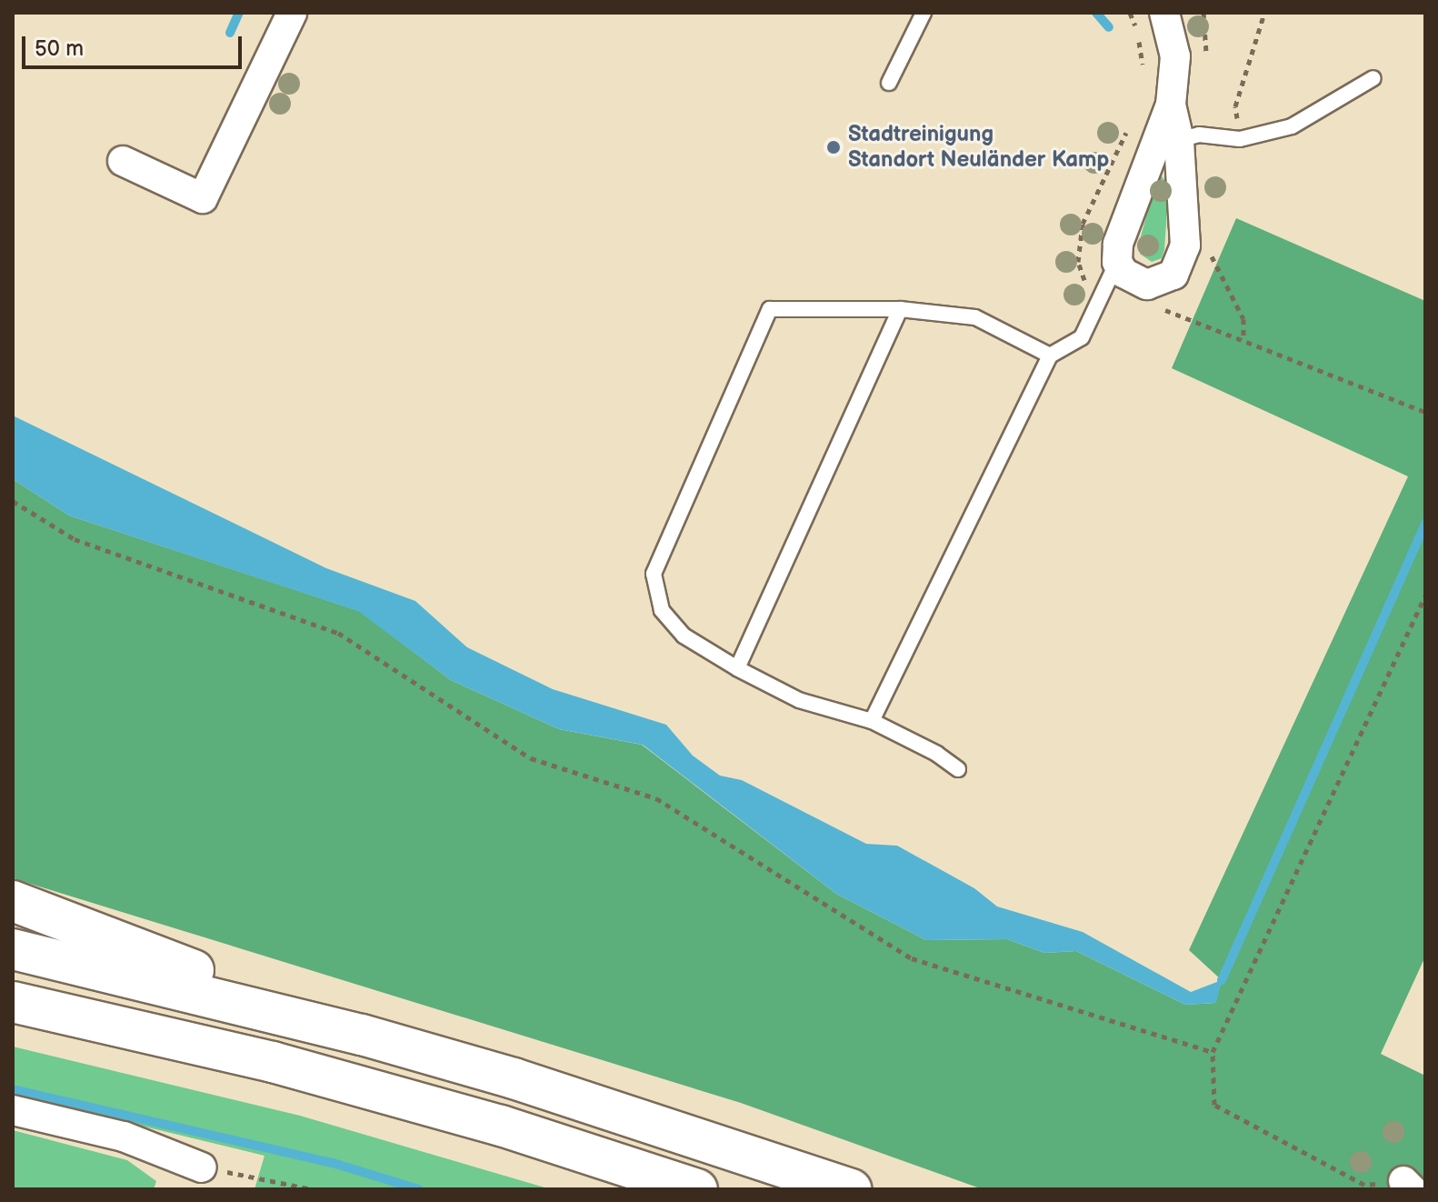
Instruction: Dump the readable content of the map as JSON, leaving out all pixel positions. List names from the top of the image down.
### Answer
{
  "places": ["Stadtreinigung Standort Neuländer Kamp"],
  "scale_bar": "50 m"
}
